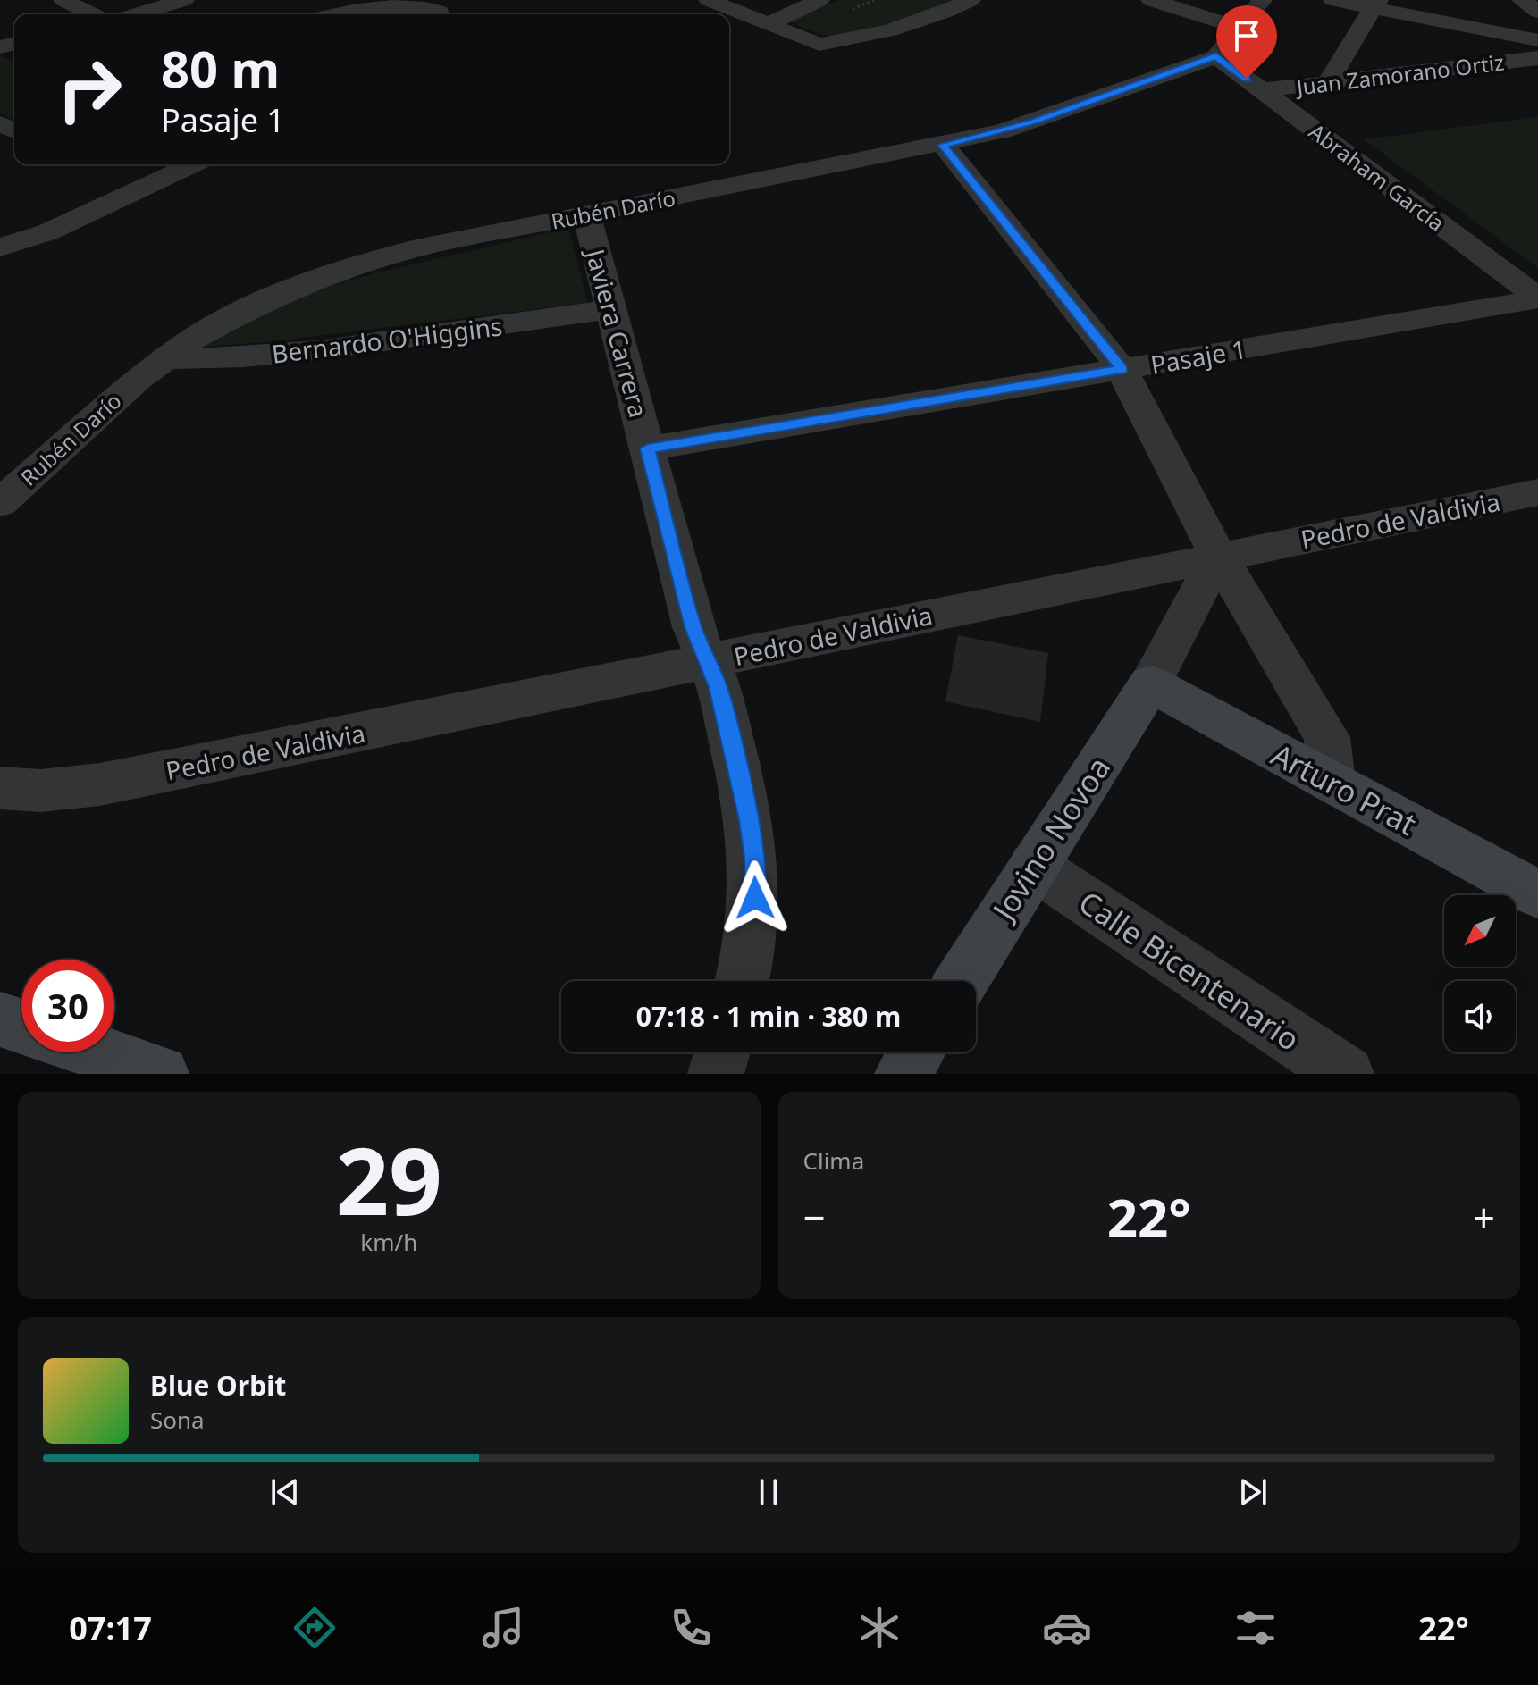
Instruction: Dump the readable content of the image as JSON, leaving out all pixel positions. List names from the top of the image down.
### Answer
{
  "streets": {
    "street": [
      "Juan Zamorano Ortiz",
      "Abraham García",
      "Rubén Darío",
      "Javiera Carrera",
      "Bernardo O'Higgins",
      "Pasaje 1",
      "Pedro de Valdivia",
      "Arturo Prat",
      "Jovino Novoa",
      "Calle Bicentenario"
    ]
  },
  "crossings": [
    ["Juan Zamorano Ortiz", "Abraham García"],
    ["Abraham García", "Rubén Darío"],
    ["Abraham García", "Pasaje 1"],
    ["Rubén Darío", "Javiera Carrera"],
    ["Rubén Darío", "Bernardo O'Higgins"],
    ["Javiera Carrera", "Bernardo O'Higgins"],
    ["Javiera Carrera", "Pasaje 1"],
    ["Javiera Carrera", "Pedro de Valdivia"],
    ["Arturo Prat", "Jovino Novoa"],
    ["Jovino Novoa", "Calle Bicentenario"]
  ],
  "north": "bottom left",
  "page": {
    "turn": ["80 m", "Pasaje 1"],
    "limit": "30",
    "trip": "07:18 · 1 min · 380 m",
    "tile": [
      ["29", "km/h"],
      "Clima"
    ],
    "heat": ["−", "22°", "+"],
    "song": ["Blue Orbit", "Sona"],
    "tabs": ["07:17", "22°"]
  }
}
